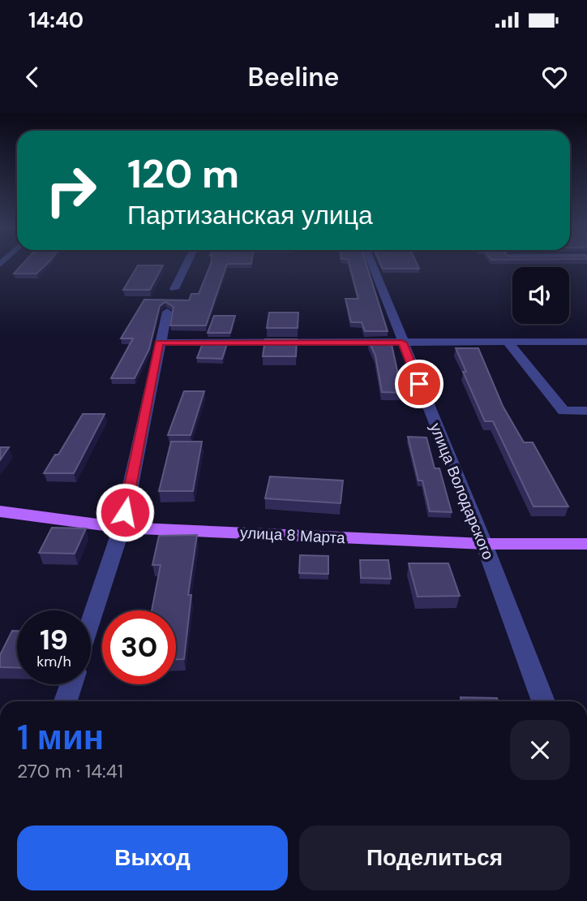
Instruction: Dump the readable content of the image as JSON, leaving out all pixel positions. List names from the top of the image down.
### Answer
{
  "streets": {
    "main road": ["улица 8 Марта"],
    "street": ["улица Володарского"]
  },
  "crossings": [
    ["улица Володарского", "улица 8 Марта"]
  ],
  "page": {
    "status": "14:40",
    "header": "Beeline",
    "turn": ["120 m", "Партизанская улица"],
    "speed": "19 km/h",
    "limit": "30",
    "heading": ["1 мин", "270 m · 14:41"],
    "buttons": ["Выход", "Поделиться"]
  }
}
